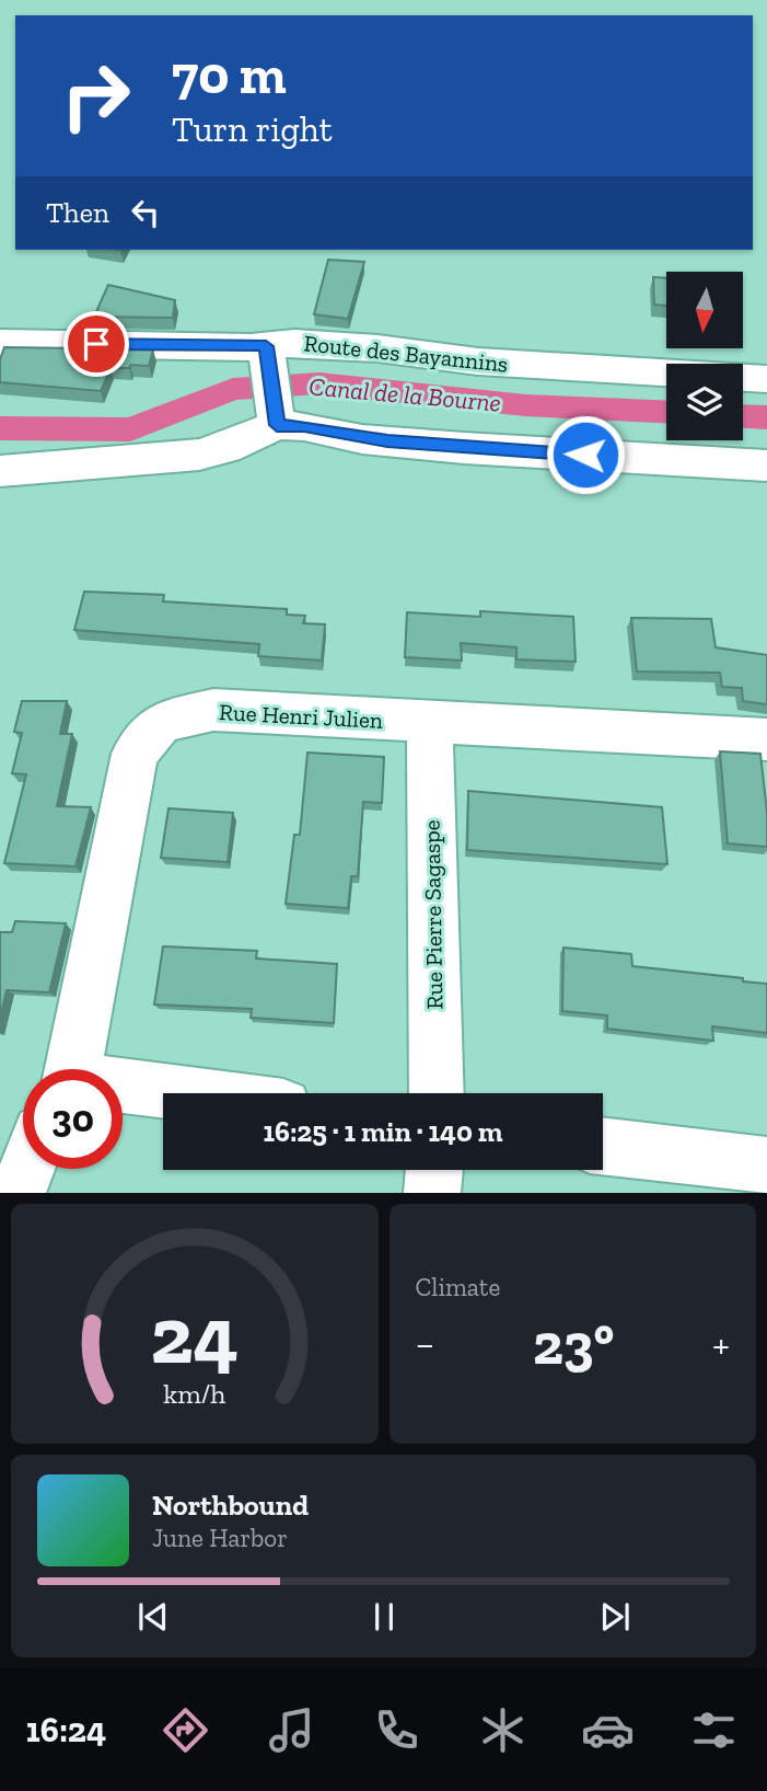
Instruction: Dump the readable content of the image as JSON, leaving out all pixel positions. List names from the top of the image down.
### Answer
{
  "streets": {
    "street": ["Route des Bayannins", "Rue Henri Julien", "Rue Pierre Sagaspe"]
  },
  "crossings": [
    ["Rue Henri Julien", "Rue Pierre Sagaspe"]
  ],
  "water": ["Canal de la Bourne"],
  "north": "bottom",
  "page": {
    "turn": ["70 m", "Turn right"],
    "then": "Then",
    "limit": "30",
    "trip": "16:25 · 1 min · 140 m",
    "tile": "Climate",
    "heat": ["−", "23°", "+"],
    "song": ["Northbound", "June Harbor"],
    "tabs": "16:24",
    "gauge": ["24", "km/h"]
  }
}
